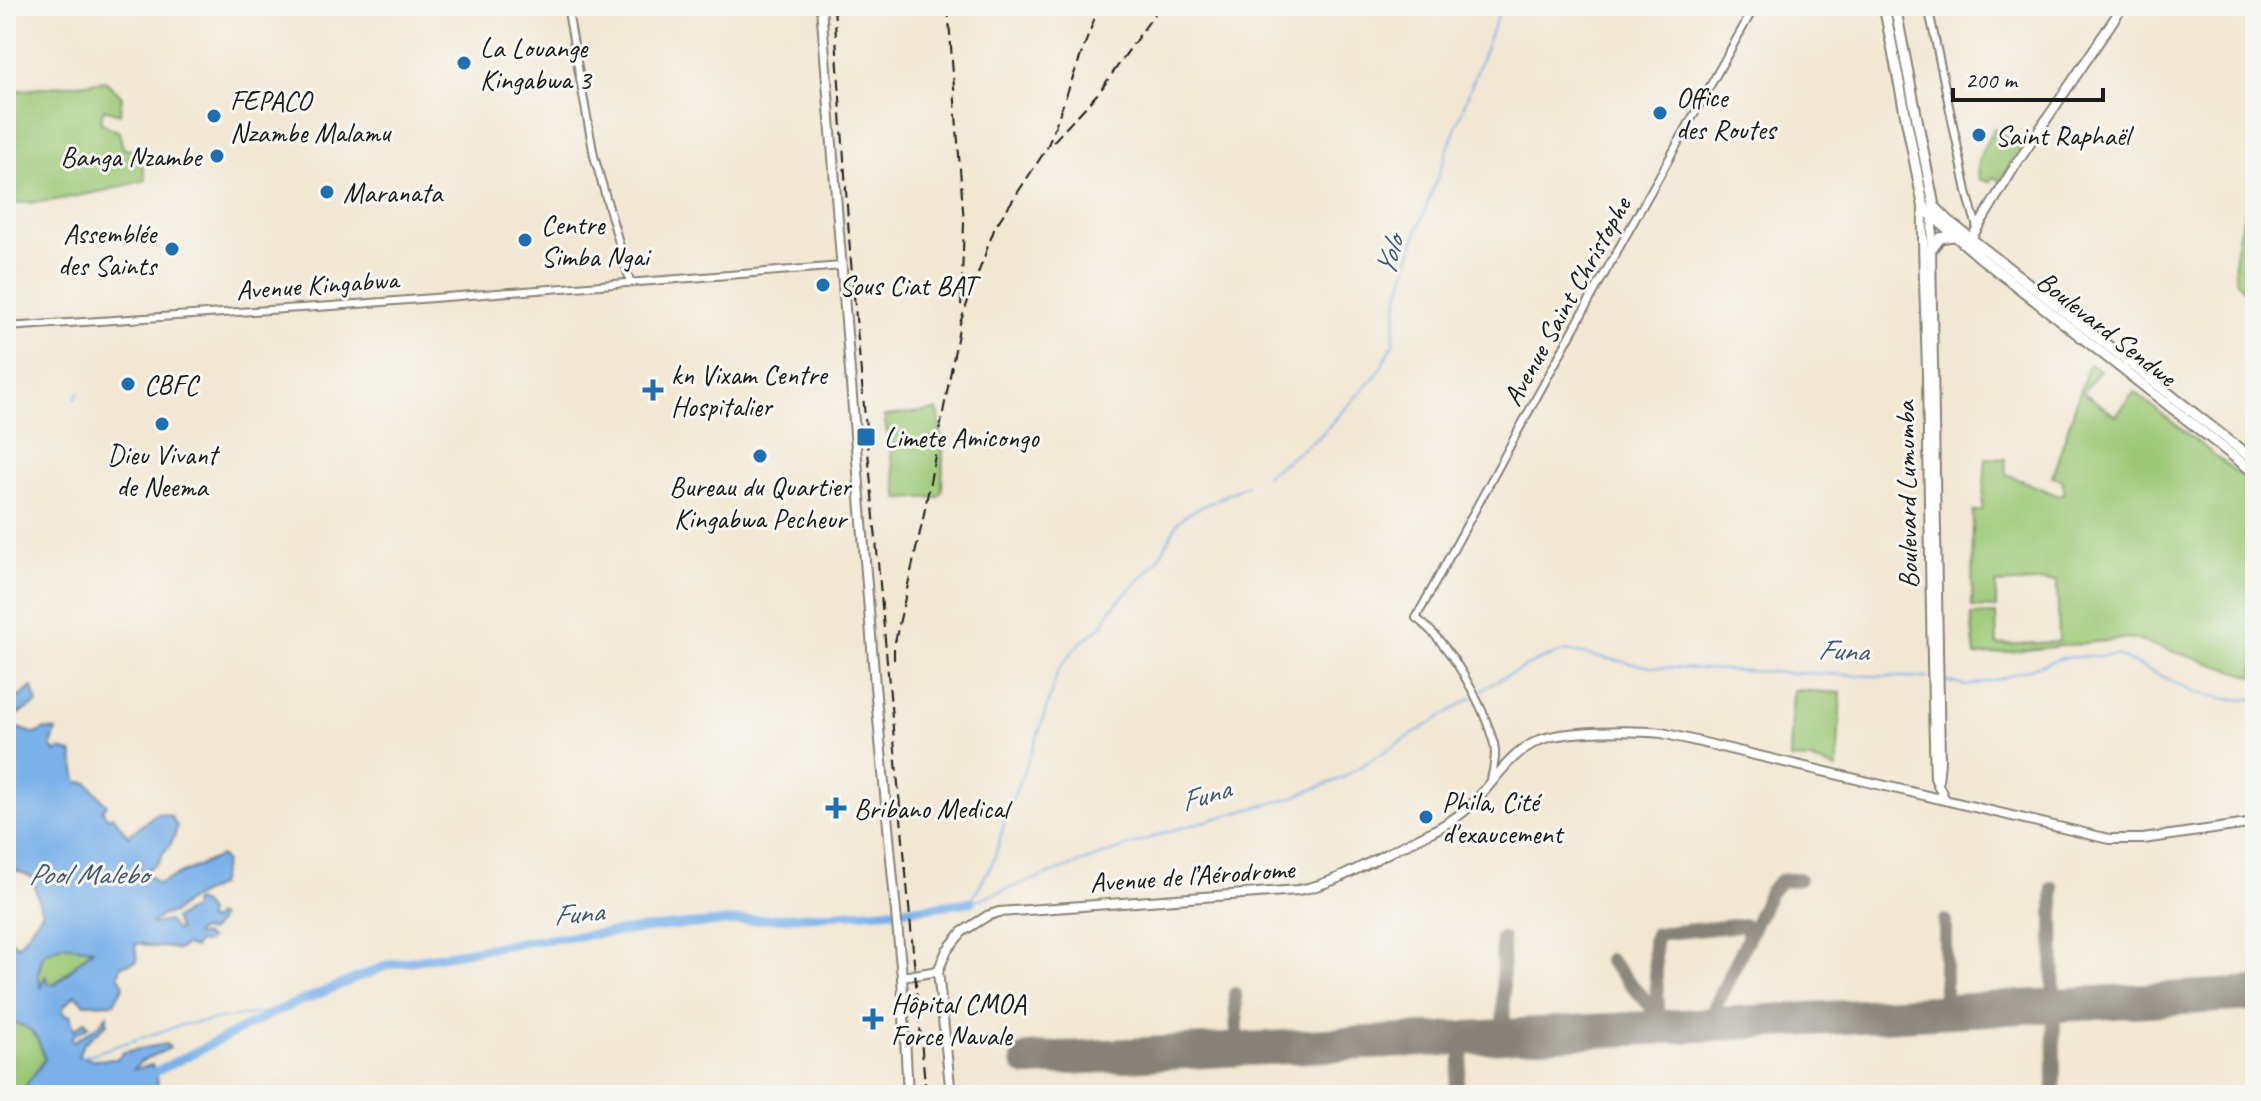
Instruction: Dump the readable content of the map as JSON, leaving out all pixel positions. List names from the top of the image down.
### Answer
{
  "streets": {
    "highway": ["Boulevard Sendwe", "Boulevard Lumumba"],
    "main road": ["Avenue de l’Aérodrome"],
    "street": ["Avenue Kingabwa", "Avenue Saint Christophe"]
  },
  "crossings": [
    ["Avenue Saint Christophe", "Avenue de l’Aérodrome"],
    ["Boulevard Sendwe", "Boulevard Lumumba"],
    ["Boulevard Lumumba", "Avenue de l’Aérodrome"]
  ],
  "water": ["Yolo", "Funa", "Pool Malebo"],
  "places": {
    "other": [
      "La Louange Kingabwa 3",
      "Office des Routes",
      "FEPACO Nzambe Malamu",
      "Saint Raphaël",
      "Banga Nzambe",
      "Maranata",
      "Centre Simba Ngai",
      "Assemblée des Saints",
      "Sous Ciat BAT",
      "CBFC",
      "Dieu Vivant de Neema",
      "Bureau du Quartier Kingabwa Pecheur",
      "Phila, Cité d'exaucement"
    ],
    "health": ["kn Vixam Centre Hospitalier", "Bribano Medical", "Hôpital CMOA Force Navale"],
    "transit": ["Limete Amicongo"]
  },
  "scale_bar": "200 m"
}
